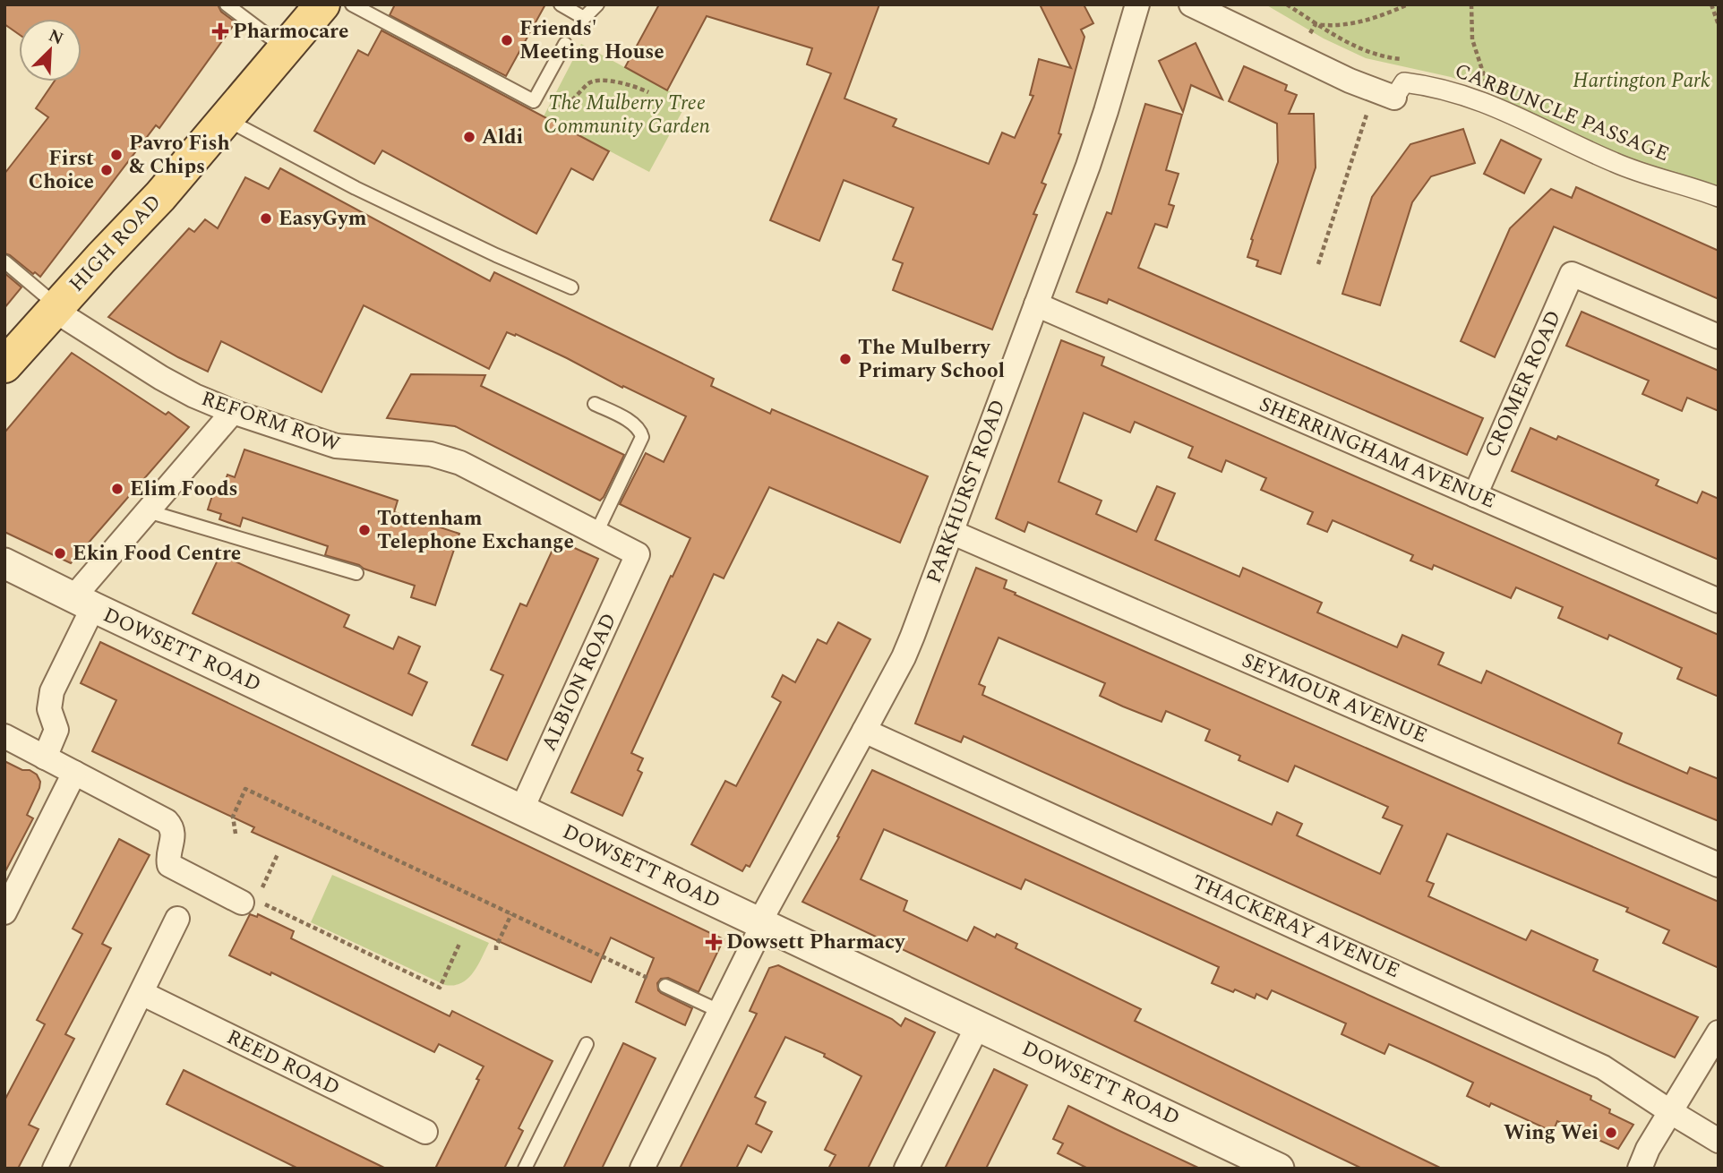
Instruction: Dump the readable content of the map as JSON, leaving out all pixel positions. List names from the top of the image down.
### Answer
{
  "streets": {
    "main road": ["HIGH ROAD"],
    "street": [
      "CARBUNCLE PASSAGE",
      "CROMER ROAD",
      "REFORM ROW",
      "SHERRINGHAM AVENUE",
      "PARKHURST ROAD",
      "DOWSETT ROAD",
      "ALBION ROAD",
      "SEYMOUR AVENUE",
      "THACKERAY AVENUE",
      "REED ROAD"
    ]
  },
  "crossings": [
    ["HIGH ROAD", "REFORM ROW"],
    ["CROMER ROAD", "SHERRINGHAM AVENUE"],
    ["REFORM ROW", "ALBION ROAD"],
    ["SHERRINGHAM AVENUE", "PARKHURST ROAD"],
    ["PARKHURST ROAD", "DOWSETT ROAD"],
    ["PARKHURST ROAD", "SEYMOUR AVENUE"],
    ["PARKHURST ROAD", "THACKERAY AVENUE"],
    ["DOWSETT ROAD", "ALBION ROAD"]
  ],
  "parks": ["Hartington Park", "The Mulberry Tree Community Garden"],
  "places": {
    "health": ["Pharmocare", "Dowsett Pharmacy"],
    "other": [
      "Friends' Meeting House",
      "Aldi",
      "Pavro Fish & Chips",
      "First Choice",
      "EasyGym",
      "The Mulberry Primary School",
      "Elim Foods",
      "Tottenham Telephone Exchange",
      "Ekin Food Centre",
      "Wing Wei"
    ]
  },
  "north": "top right"
}
